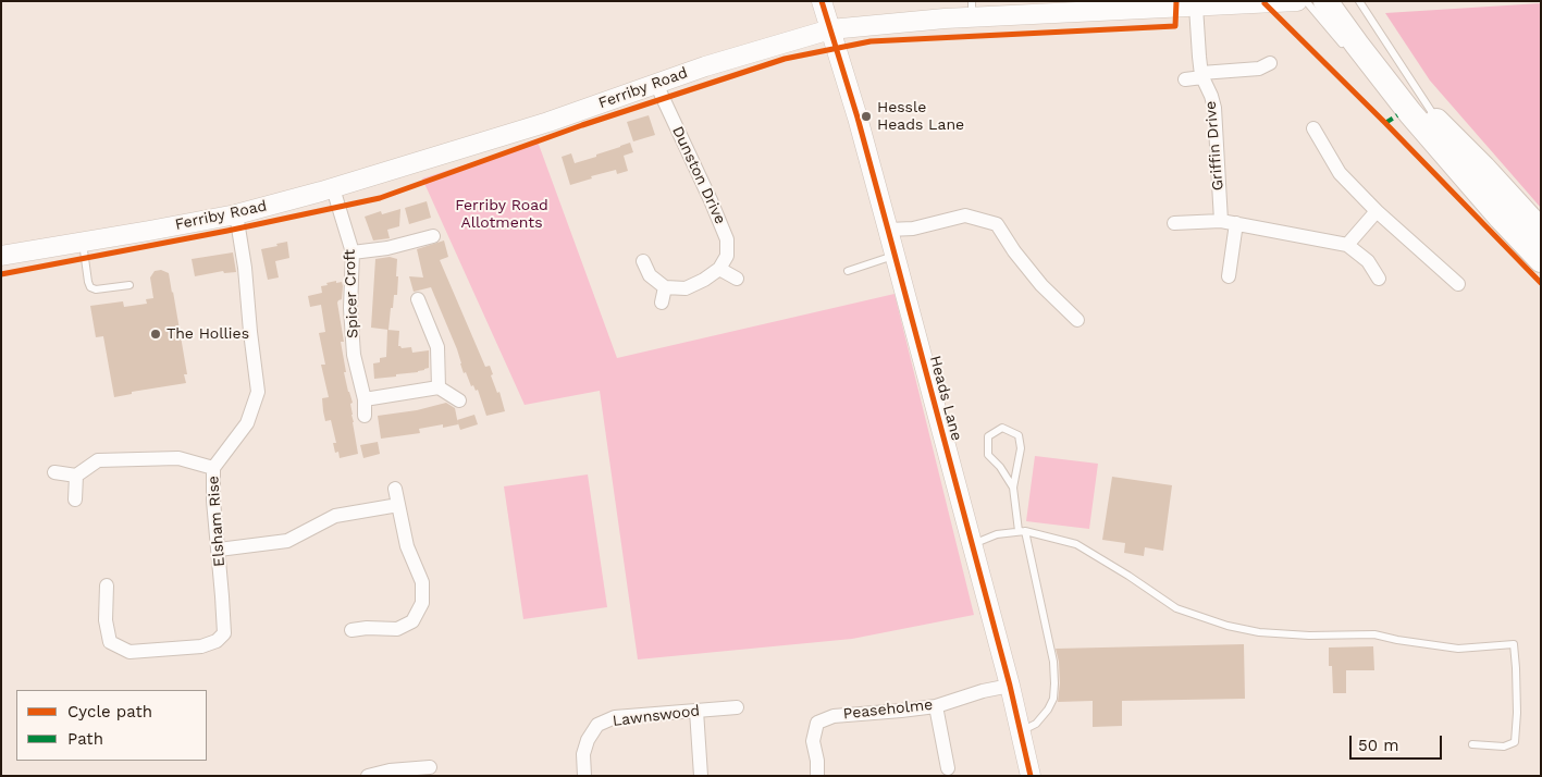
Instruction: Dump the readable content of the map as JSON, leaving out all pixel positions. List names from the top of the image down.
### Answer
{
  "streets": {
    "street": [
      "Ferriby Road",
      "Griffin Drive",
      "Dunston Drive",
      "Spicer Croft",
      "Heads Lane",
      "Elsham Rise",
      "Peaseholme",
      "Lawnswood"
    ]
  },
  "crossings": [
    ["Ferriby Road", "Griffin Drive"],
    ["Ferriby Road", "Dunston Drive"],
    ["Ferriby Road", "Spicer Croft"],
    ["Ferriby Road", "Heads Lane"],
    ["Ferriby Road", "Elsham Rise"],
    ["Heads Lane", "Peaseholme"]
  ],
  "parks": ["Ferriby Road Allotments"],
  "places": ["Hessle Heads Lane", "The Hollies"],
  "legend": ["Cycle path", "Path"],
  "scale_bar": "50 m"
}
